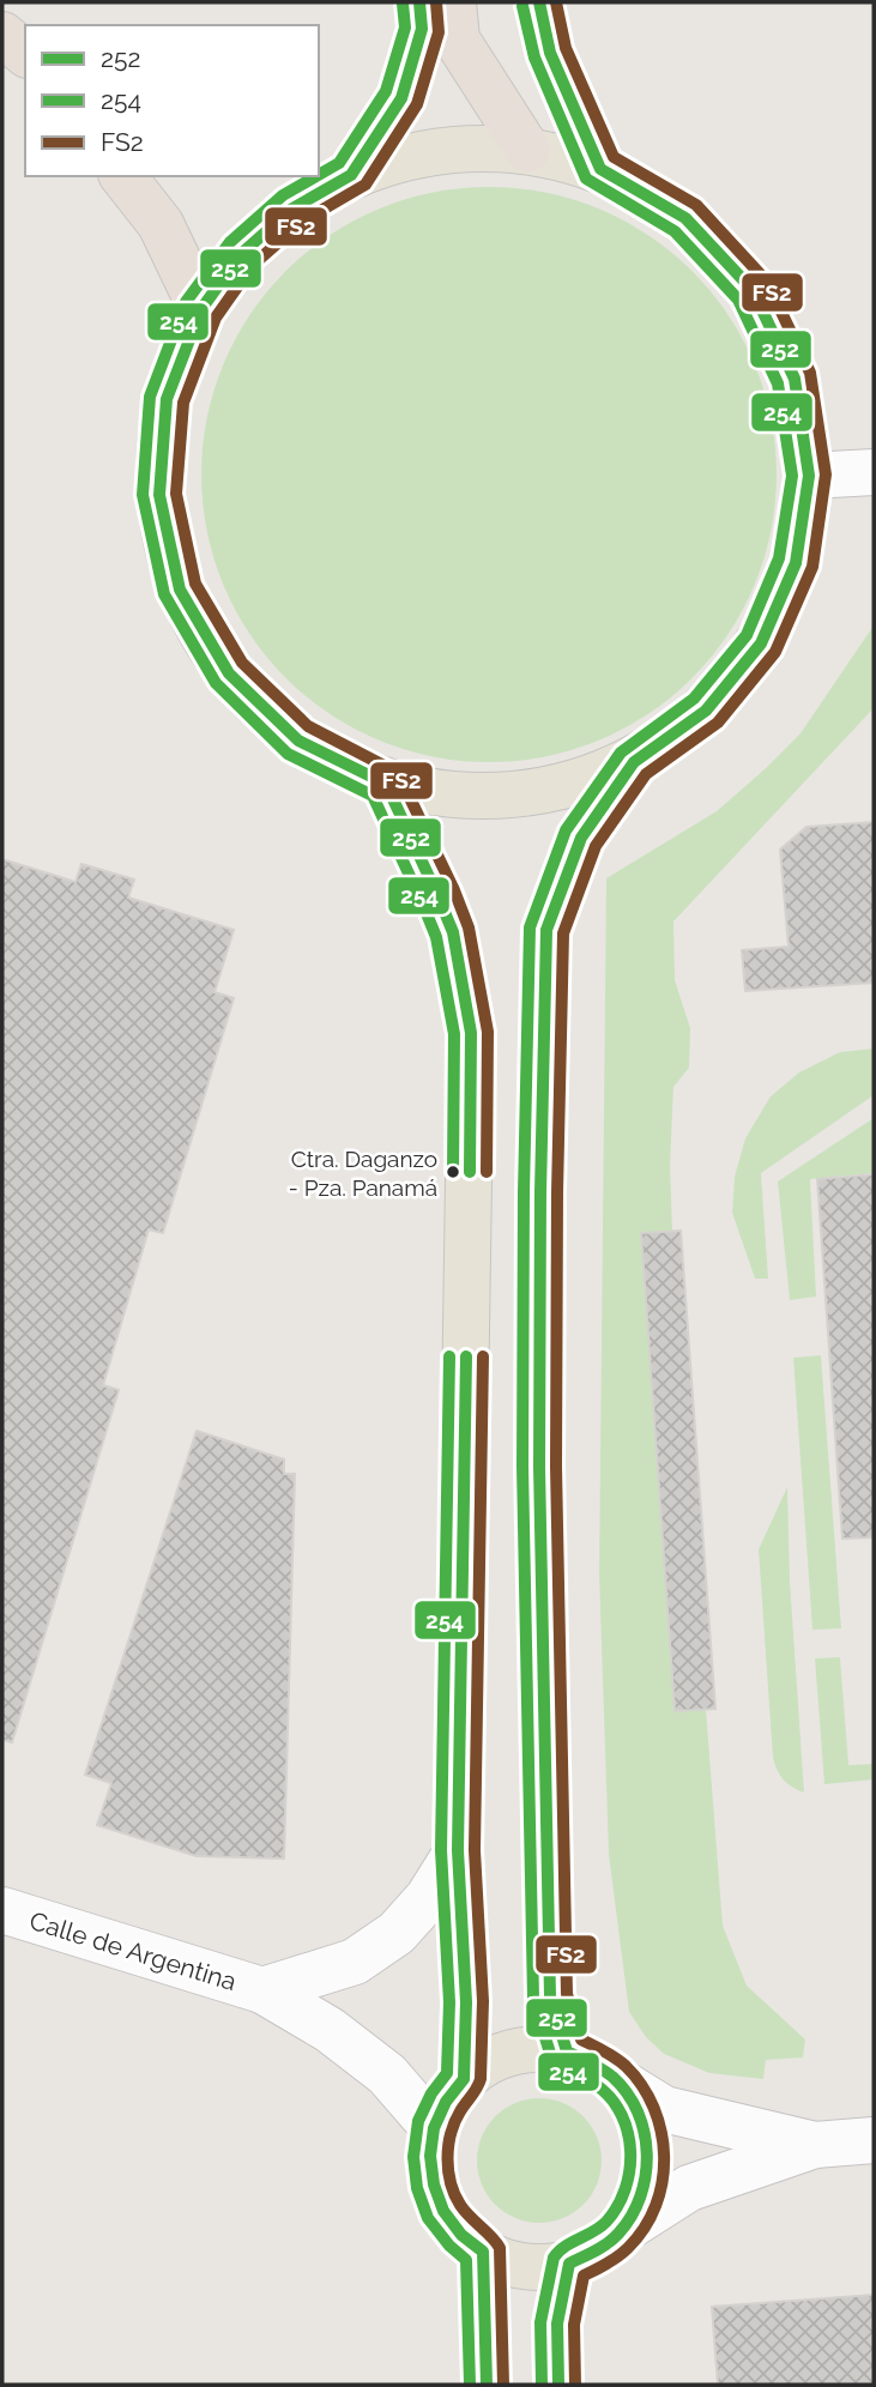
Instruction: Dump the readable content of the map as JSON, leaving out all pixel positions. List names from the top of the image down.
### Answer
{
  "streets": {
    "street": ["Calle de Argentina"]
  },
  "places": ["Ctra. Daganzo - Pza. Panamá"],
  "lines": ["transit line 252", "transit line FS2", "transit line 254"],
  "legend": ["252", "254", "FS2"]
}
